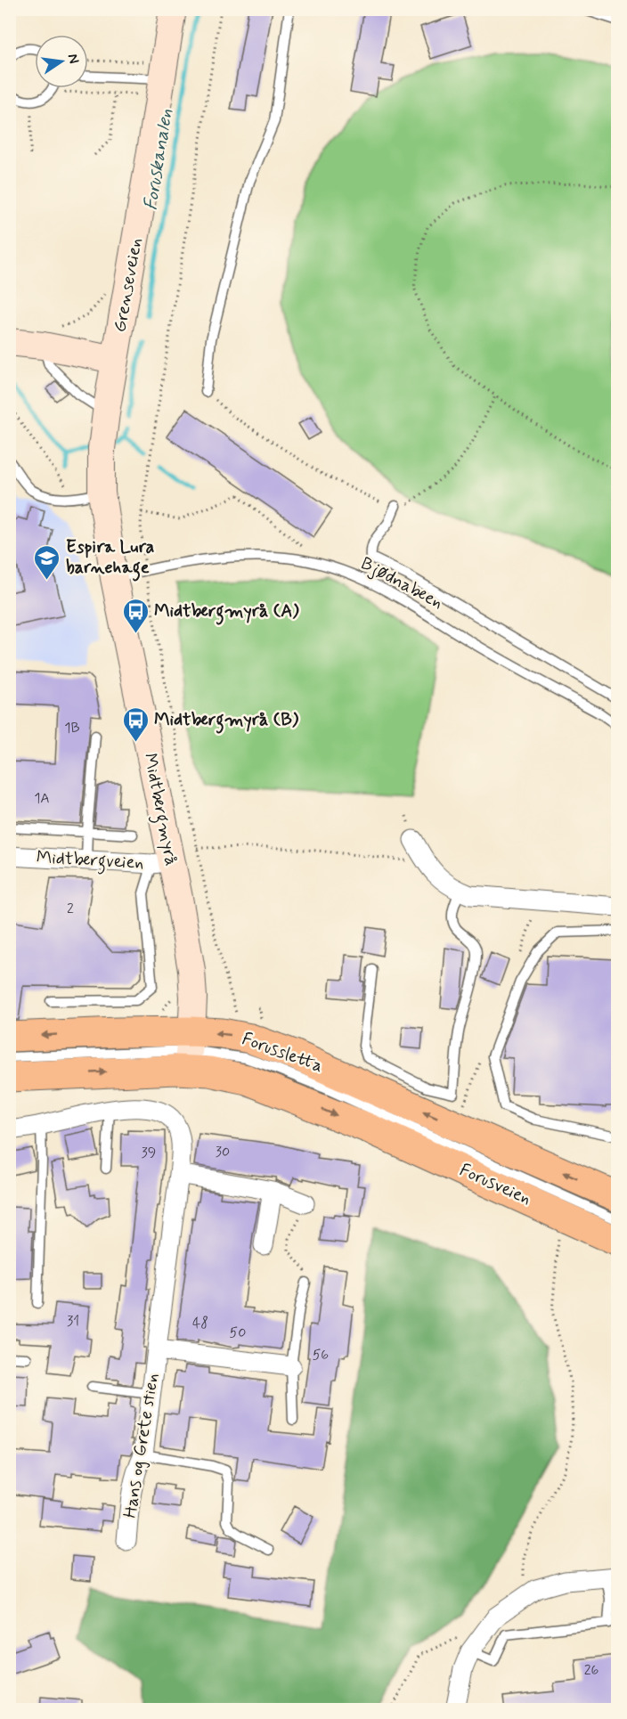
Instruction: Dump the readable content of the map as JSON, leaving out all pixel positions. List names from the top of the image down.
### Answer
{
  "streets": {
    "main road": ["Forussletta", "Forusveien"],
    "street": [
      "Grenseveien",
      "Midtbergmyrå",
      "Midtbergveien",
      "Hans og Grete stien"
    ],
    "lane": ["Bjødnabeen"]
  },
  "crossings": [
    ["Grenseveien", "Midtbergmyrå"],
    ["Bjødnabeen", "Midtbergmyrå"],
    ["Midtbergmyrå", "Midtbergveien"],
    ["Midtbergmyrå", "Forussletta"],
    ["Forussletta", "Forusveien"]
  ],
  "water": ["Foruskanalen"],
  "places": {
    "school or university": ["Espira Lura barnehage"],
    "bus stop": ["Midtbergmyrå (A)", "Midtbergmyrå (B)"]
  },
  "house_numbers": [
    "1B",
    "1A",
    "2",
    "30",
    "39",
    "31",
    "48",
    "50",
    "56",
    "26"
  ],
  "north": "right"
}
